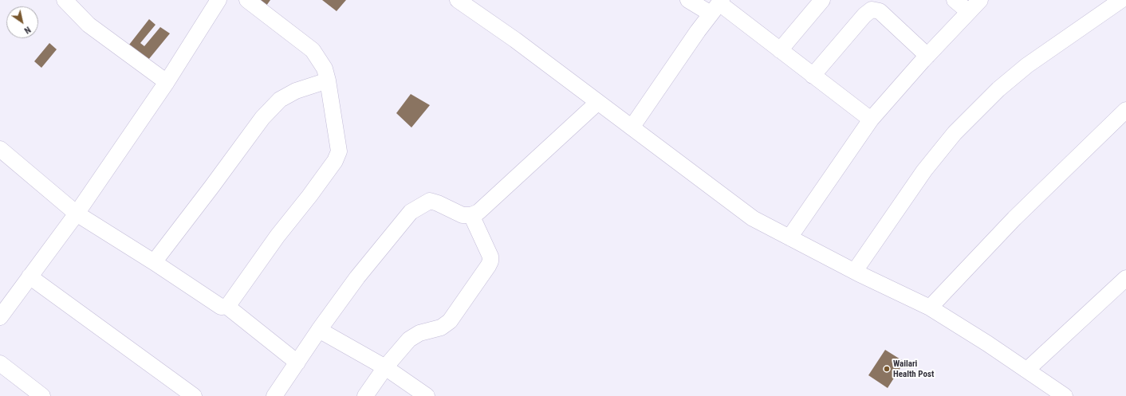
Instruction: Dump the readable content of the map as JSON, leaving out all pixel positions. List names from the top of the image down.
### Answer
{
  "places": ["Wailari Health Post"],
  "north": "bottom right"
}
